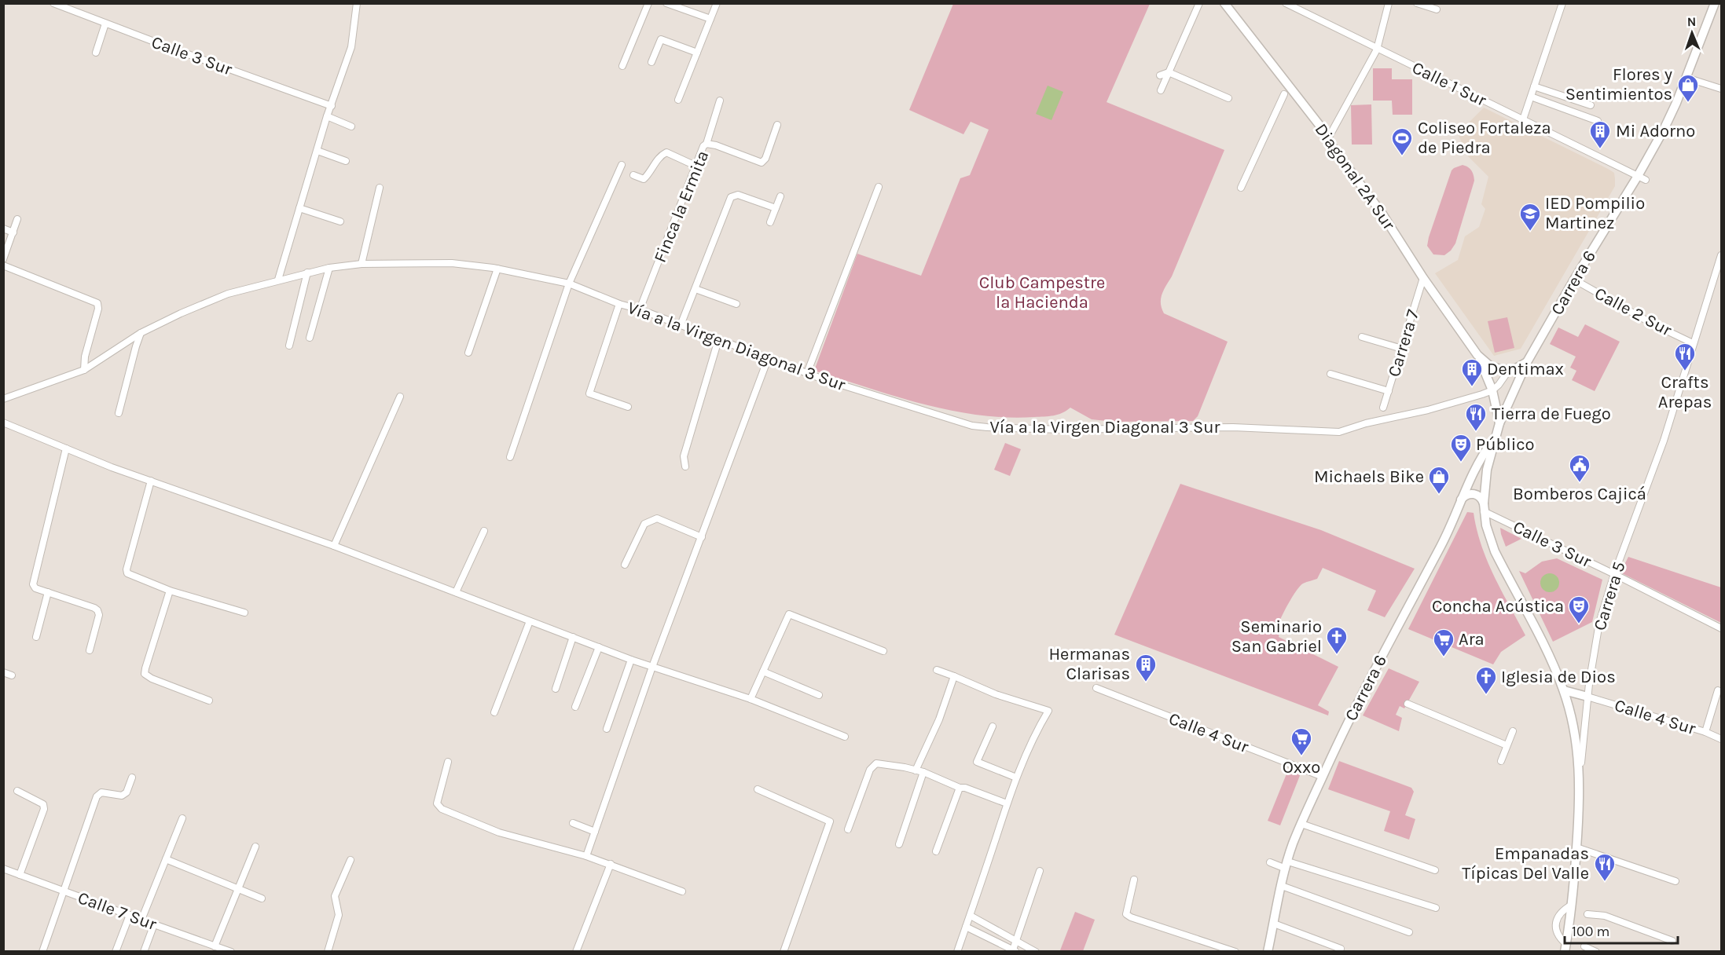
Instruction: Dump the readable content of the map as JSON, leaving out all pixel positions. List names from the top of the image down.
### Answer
{
  "streets": {
    "main road": ["Diagonal 2A Sur", "Carrera 6", "Carrera 5"],
    "street": [
      "Calle 3 Sur",
      "Calle 1 Sur",
      "Finca la Ermita",
      "Calle 2 Sur",
      "Carrera 7",
      "Vía a la Virgen Diagonal 3 Sur",
      "Calle 4 Sur",
      "Calle 7 Sur"
    ]
  },
  "crossings": [
    ["Calle 3 Sur", "Carrera 6"],
    ["Calle 3 Sur", "Carrera 5"],
    ["Calle 1 Sur", "Carrera 6"],
    ["Diagonal 2A Sur", "Carrera 7"],
    ["Finca la Ermita", "Vía a la Virgen Diagonal 3 Sur"],
    ["Carrera 6", "Calle 2 Sur"],
    ["Carrera 6", "Carrera 5"],
    ["Carrera 6", "Calle 4 Sur"],
    ["Calle 2 Sur", "Carrera 5"],
    ["Carrera 5", "Calle 4 Sur"]
  ],
  "parks": ["Club Campestre la Hacienda"],
  "places": {
    "shop": ["Flores y Sentimientos", "Michaels Bike"],
    "building": ["Mi Adorno", "Dentimax", "Hermanas Clarisas"],
    "sports": ["Coliseo Fortaleza de Piedra"],
    "school or university": ["IED Pompilio Martinez"],
    "restaurant": ["Crafts Arepas", "Tierra de Fuego", "Empanadas Típicas Del Valle"],
    "theatre": ["Público", "Concha Acústica"],
    "public building": ["Bomberos Cajicá"],
    "church": ["Seminario San Gabriel", "Iglesia de Dios"],
    "supermarket": ["Ara", "Oxxo"]
  },
  "scale_bar": "100 m",
  "north": "top"
}
